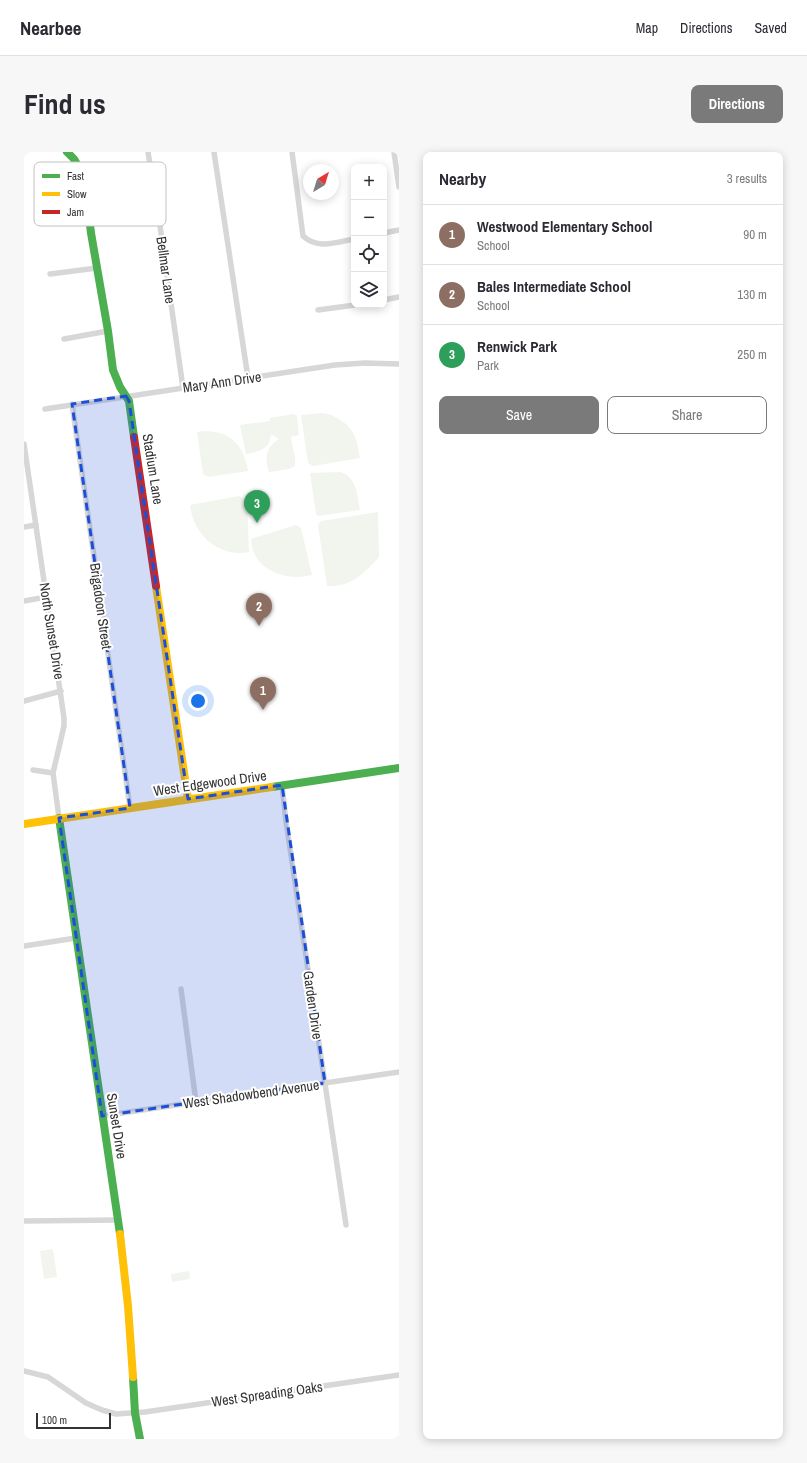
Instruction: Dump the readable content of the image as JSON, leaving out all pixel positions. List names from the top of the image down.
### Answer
{
  "streets": {
    "street": [
      "Bellmar Lane",
      "Mary Ann Drive",
      "Stadium Lane",
      "Brigadoon Street",
      "North Sunset Drive",
      "West Edgewood Drive",
      "Garden Drive",
      "West Shadowbend Avenue",
      "Sunset Drive",
      "West Spreading Oaks"
    ]
  },
  "crossings": [
    ["Bellmar Lane", "Mary Ann Drive"],
    ["Mary Ann Drive", "Stadium Lane"],
    ["Mary Ann Drive", "Brigadoon Street"],
    ["Stadium Lane", "West Edgewood Drive"],
    ["Brigadoon Street", "West Edgewood Drive"],
    ["North Sunset Drive", "West Edgewood Drive"],
    ["North Sunset Drive", "Sunset Drive"],
    ["West Edgewood Drive", "Garden Drive"],
    ["West Edgewood Drive", "Sunset Drive"],
    ["Garden Drive", "West Shadowbend Avenue"],
    ["West Shadowbend Avenue", "Sunset Drive"],
    ["Sunset Drive", "West Spreading Oaks"]
  ],
  "legend": ["Fast", "Slow", "Jam"],
  "scale_bar": "100 m",
  "north": "top right",
  "page": {
    "header": "Nearbee",
    "nav": ["Map", "Directions", "Saved"],
    "title": "Find us",
    "buttons": [
      "Directions",
      ["Save", "Share"]
    ],
    "heading": ["Nearby", "3 results"],
    "map_buttons": ["+", "−"],
    "list": [
      {
        "mark": "1",
        "name": "Westwood Elementary School",
        "note": "School",
        "value": "90 m"
      },
      {
        "mark": "2",
        "name": "Bales Intermediate School",
        "note": "School",
        "value": "130 m"
      },
      {
        "mark": "3",
        "name": "Renwick Park",
        "note": "Park",
        "value": "250 m"
      }
    ],
    "pins": ["3", "2", "1"],
    "scale": "100 m"
  }
}
